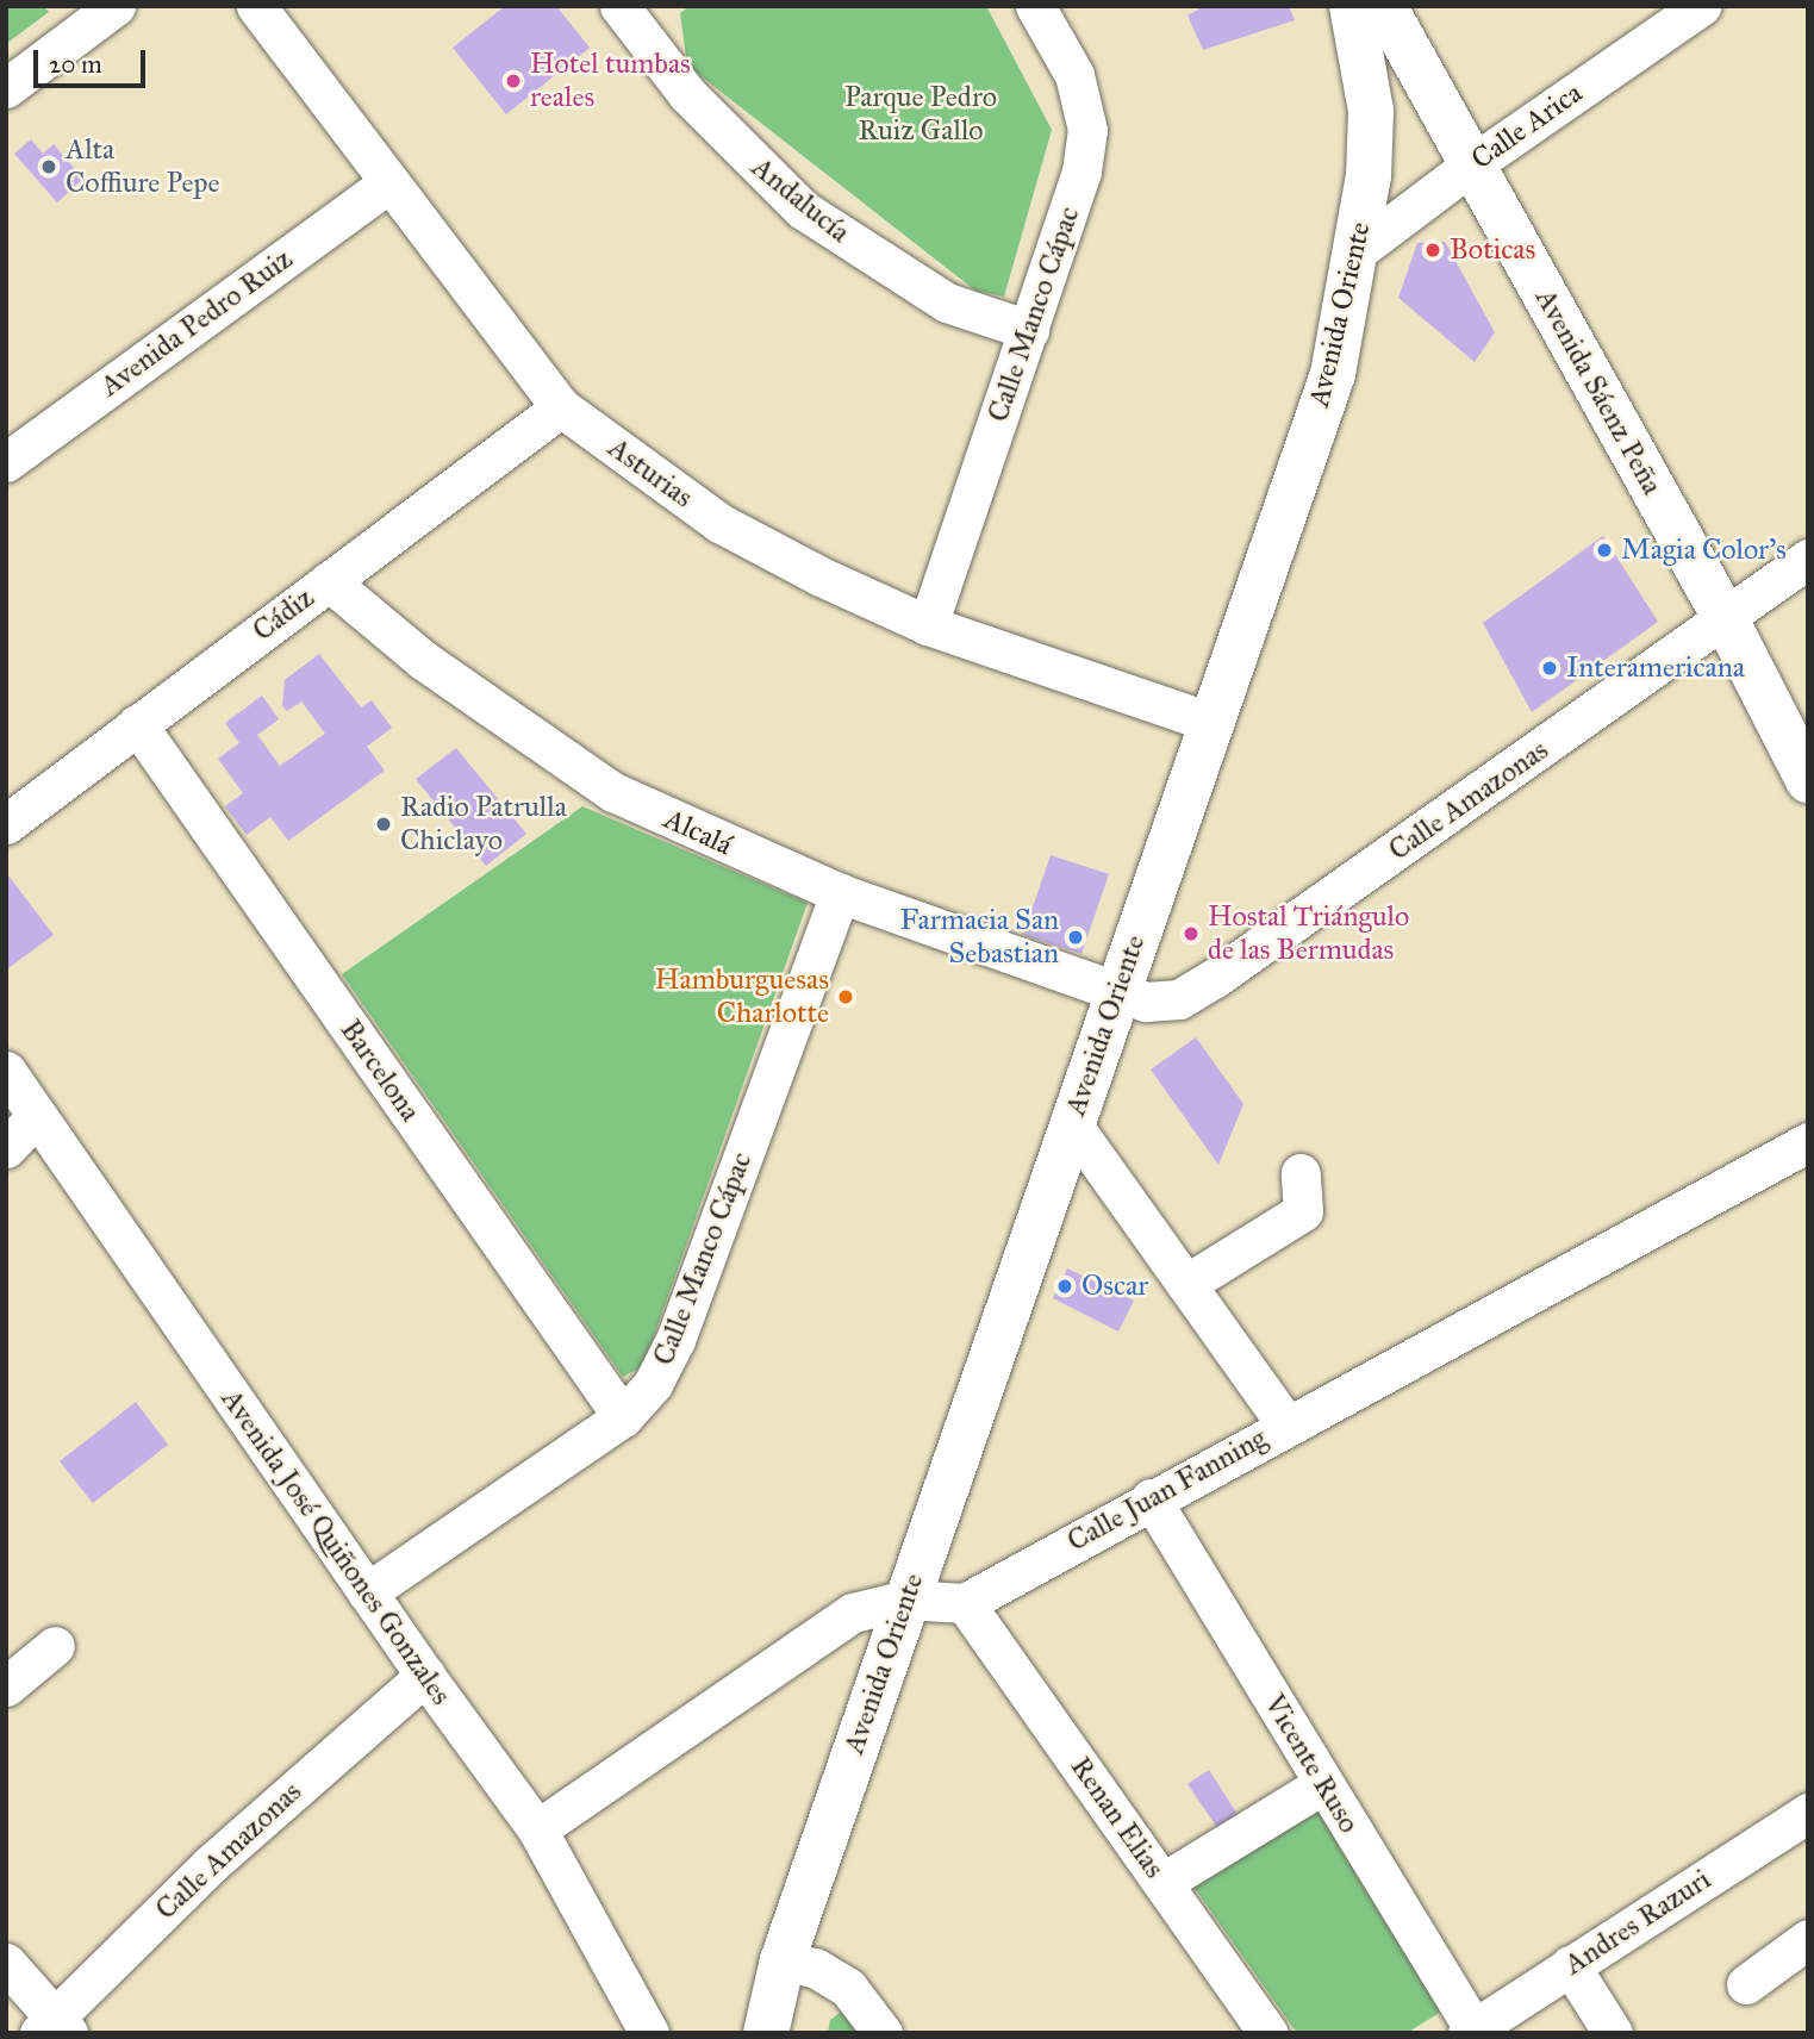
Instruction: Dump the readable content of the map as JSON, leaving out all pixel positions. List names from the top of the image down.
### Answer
{
  "streets": {
    "main road": ["Avenida Oriente", "Avenida Sáenz Peña"],
    "street": [
      "Calle Arica",
      "Andalucía",
      "Calle Manco Cápac",
      "Avenida Pedro Ruiz",
      "Asturias",
      "Cádiz",
      "Calle Amazonas",
      "Alcalá",
      "Barcelona",
      "Calle Juan Fanning",
      "Avenida José Quiñones Gonzales",
      "Vicente Ruso",
      "Renan Elias",
      "Andres Razuri"
    ]
  },
  "crossings": [
    ["Calle Arica", "Avenida Oriente"],
    ["Calle Arica", "Avenida Sáenz Peña"],
    ["Andalucía", "Calle Manco Cápac"],
    ["Calle Manco Cápac", "Asturias"],
    ["Calle Manco Cápac", "Alcalá"],
    ["Calle Manco Cápac", "Barcelona"],
    ["Calle Manco Cápac", "Avenida José Quiñones Gonzales"],
    ["Avenida Oriente", "Asturias"],
    ["Avenida Oriente", "Calle Amazonas"],
    ["Avenida Oriente", "Alcalá"],
    ["Avenida Pedro Ruiz", "Asturias"],
    ["Avenida Sáenz Peña", "Calle Amazonas"],
    ["Asturias", "Cádiz"],
    ["Cádiz", "Alcalá"],
    ["Cádiz", "Barcelona"],
    ["Calle Amazonas", "Alcalá"],
    ["Calle Amazonas", "Avenida José Quiñones Gonzales"],
    ["Calle Juan Fanning", "Vicente Ruso"],
    ["Calle Juan Fanning", "Renan Elias"],
    ["Vicente Ruso", "Andres Razuri"]
  ],
  "parks": ["Parque Pedro Ruiz Gallo"],
  "places": [
    "Hotel tumbas reales",
    "Alta Coffiure Pepe",
    "Boticas",
    "Magia Color's",
    "Interamericana",
    "Radio Patrulla Chiclayo",
    "Hostal Triángulo de las Bermudas",
    "Farmacia San Sebastian",
    "Hamburguesas Charlotte",
    "Oscar"
  ],
  "scale_bar": "20 m"
}
